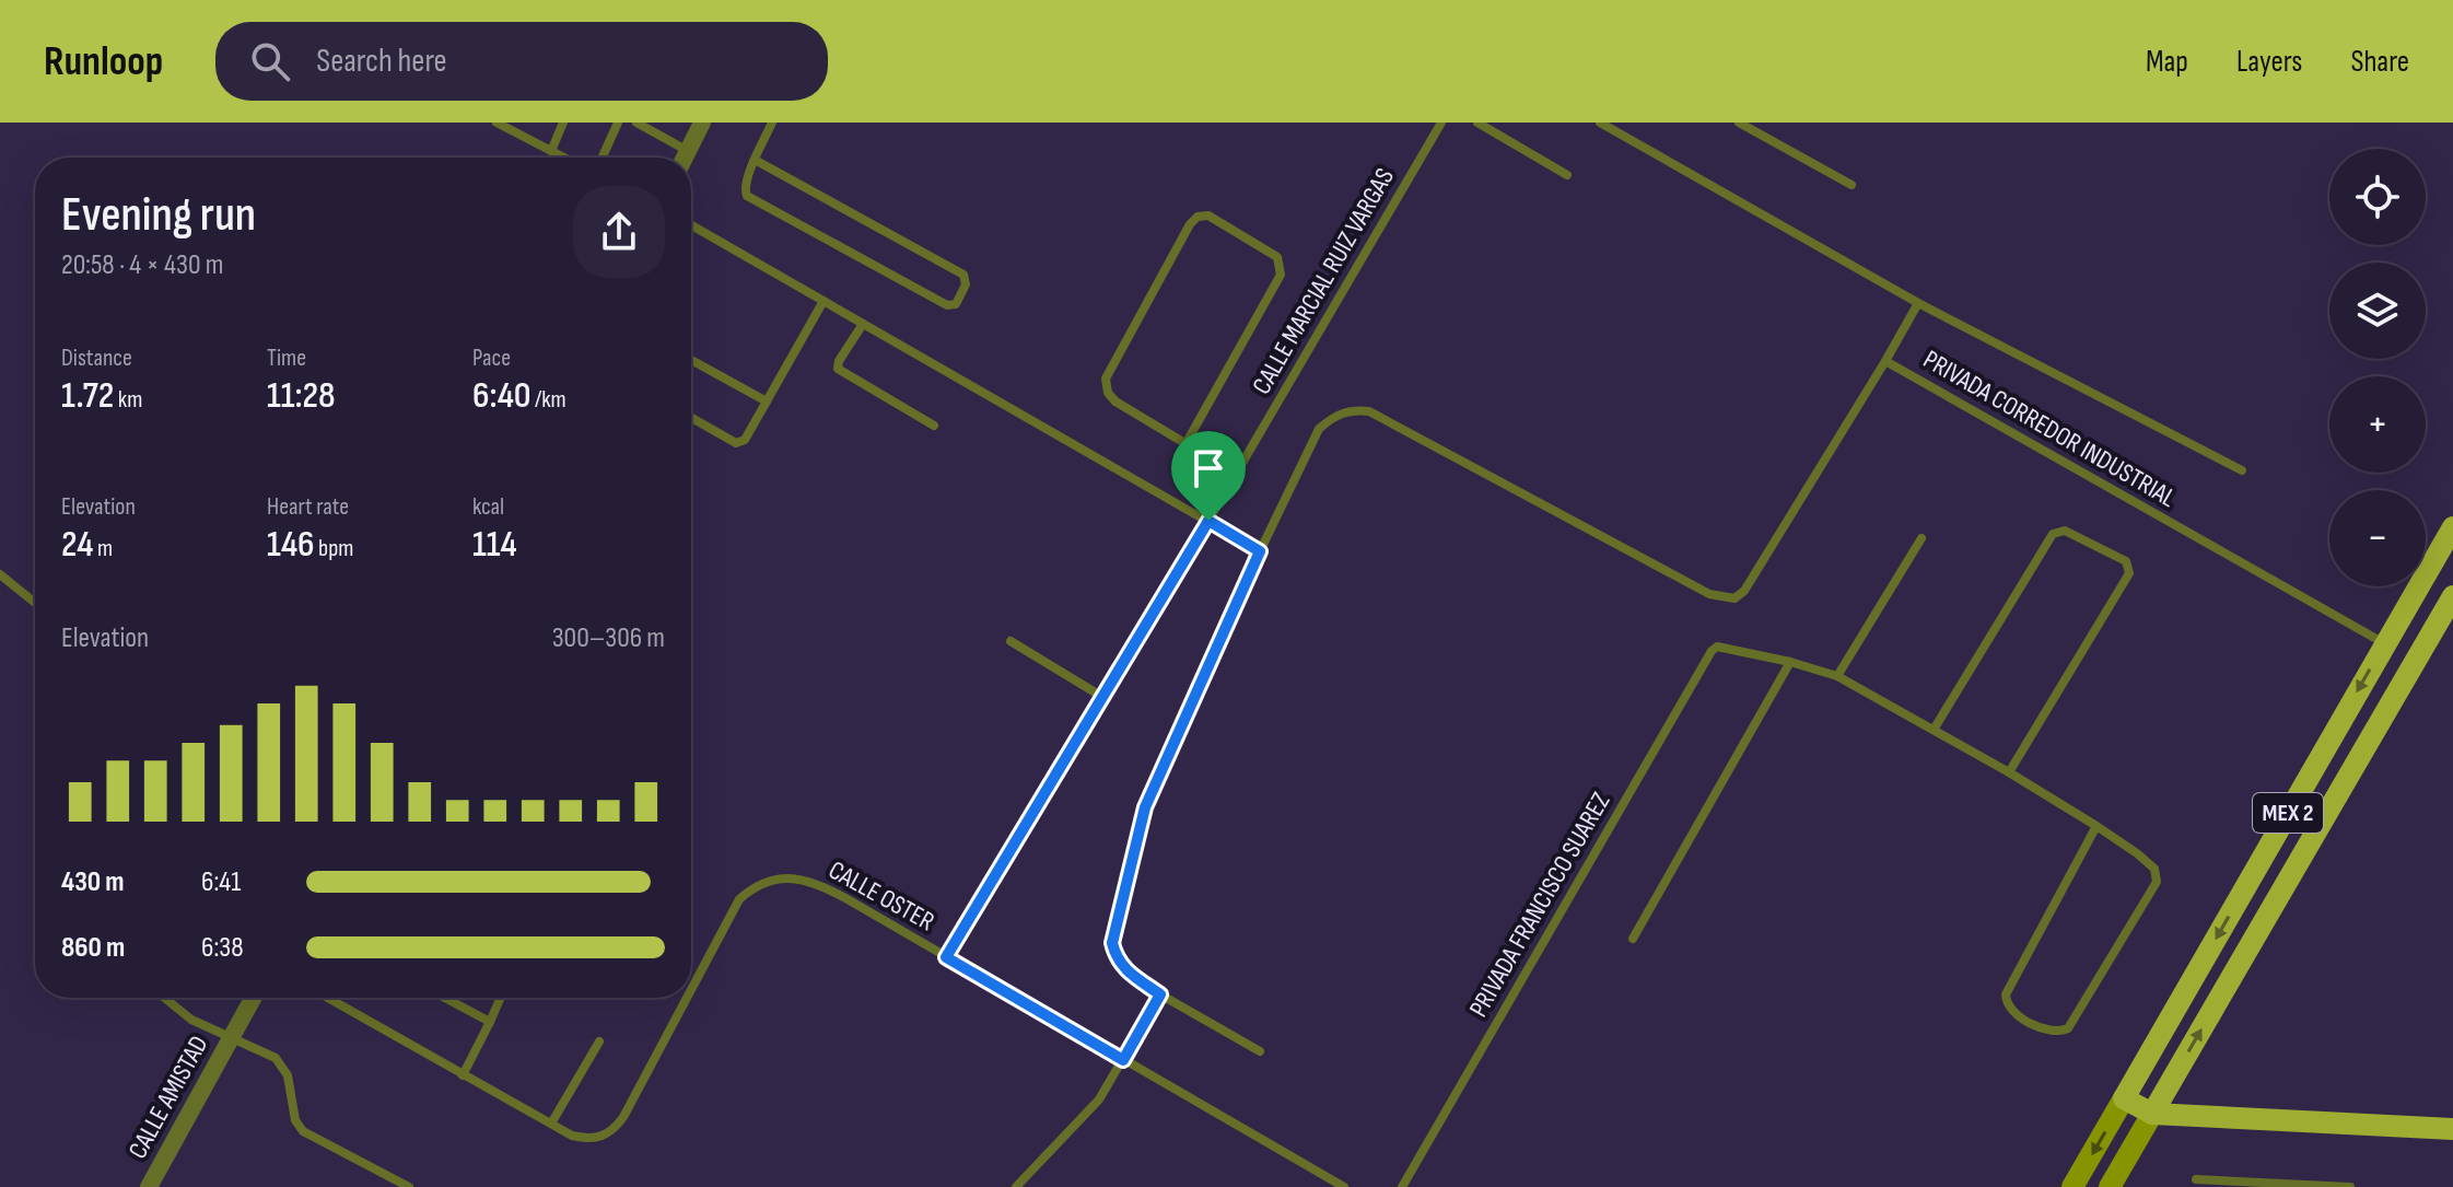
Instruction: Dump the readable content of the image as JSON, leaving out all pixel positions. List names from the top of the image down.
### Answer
{
  "streets": {
    "main road": ["MEX 2"],
    "street": ["CALLE AMISTAD"],
    "lane": [
      "CALLE MARCIAL RUIZ VARGAS",
      "PRIVADA CORREDOR INDUSTRIAL",
      "CALLE OSTER",
      "PRIVADA FRANCISCO SUAREZ"
    ]
  },
  "crossings": [
    ["CALLE MARCIAL RUIZ VARGAS", "CALLE OSTER"],
    ["PRIVADA CORREDOR INDUSTRIAL", "MEX 2"]
  ],
  "page": {
    "header": "Runloop",
    "search": "Search here",
    "nav": ["Map", "Layers", "Share"],
    "map_buttons": ["+", "−"],
    "heading": ["Evening run", "20:58 · 4 × 430 m"],
    "stats": [
      ["Distance", "1.72 km"],
      ["Time", "11:28"],
      ["Pace", "6:40 /km"],
      ["Elevation", "24 m"],
      ["Heart rate", "146 bpm"],
      ["kcal", "114"]
    ],
    "chart": ["Elevation", "300–306 m"],
    "list": [
      {
        "name": "430 m",
        "note": "6:41"
      },
      {
        "name": "860 m",
        "note": "6:38"
      }
    ]
  }
}
